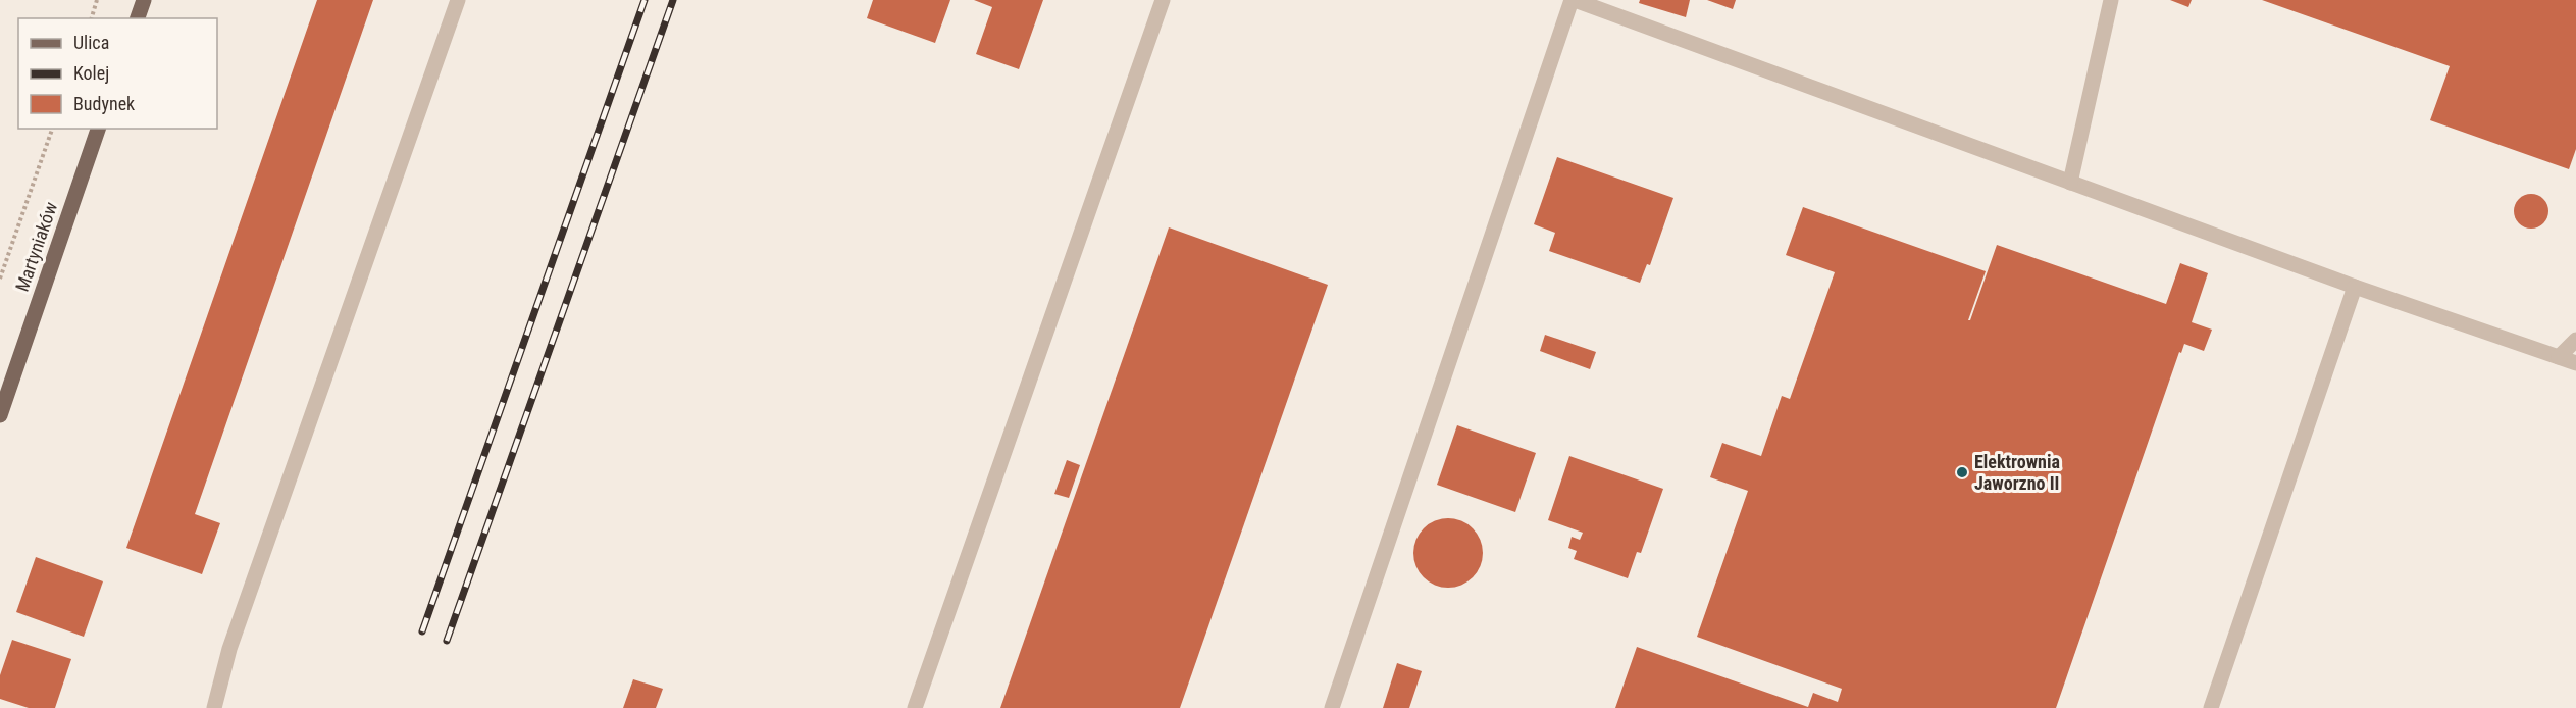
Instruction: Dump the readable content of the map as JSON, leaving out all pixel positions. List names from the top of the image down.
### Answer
{
  "streets": {
    "main road": ["Martyniaków"]
  },
  "places": ["Elektrownia Jaworzno II"],
  "legend": ["Ulica", "Kolej", "Budynek"]
}
